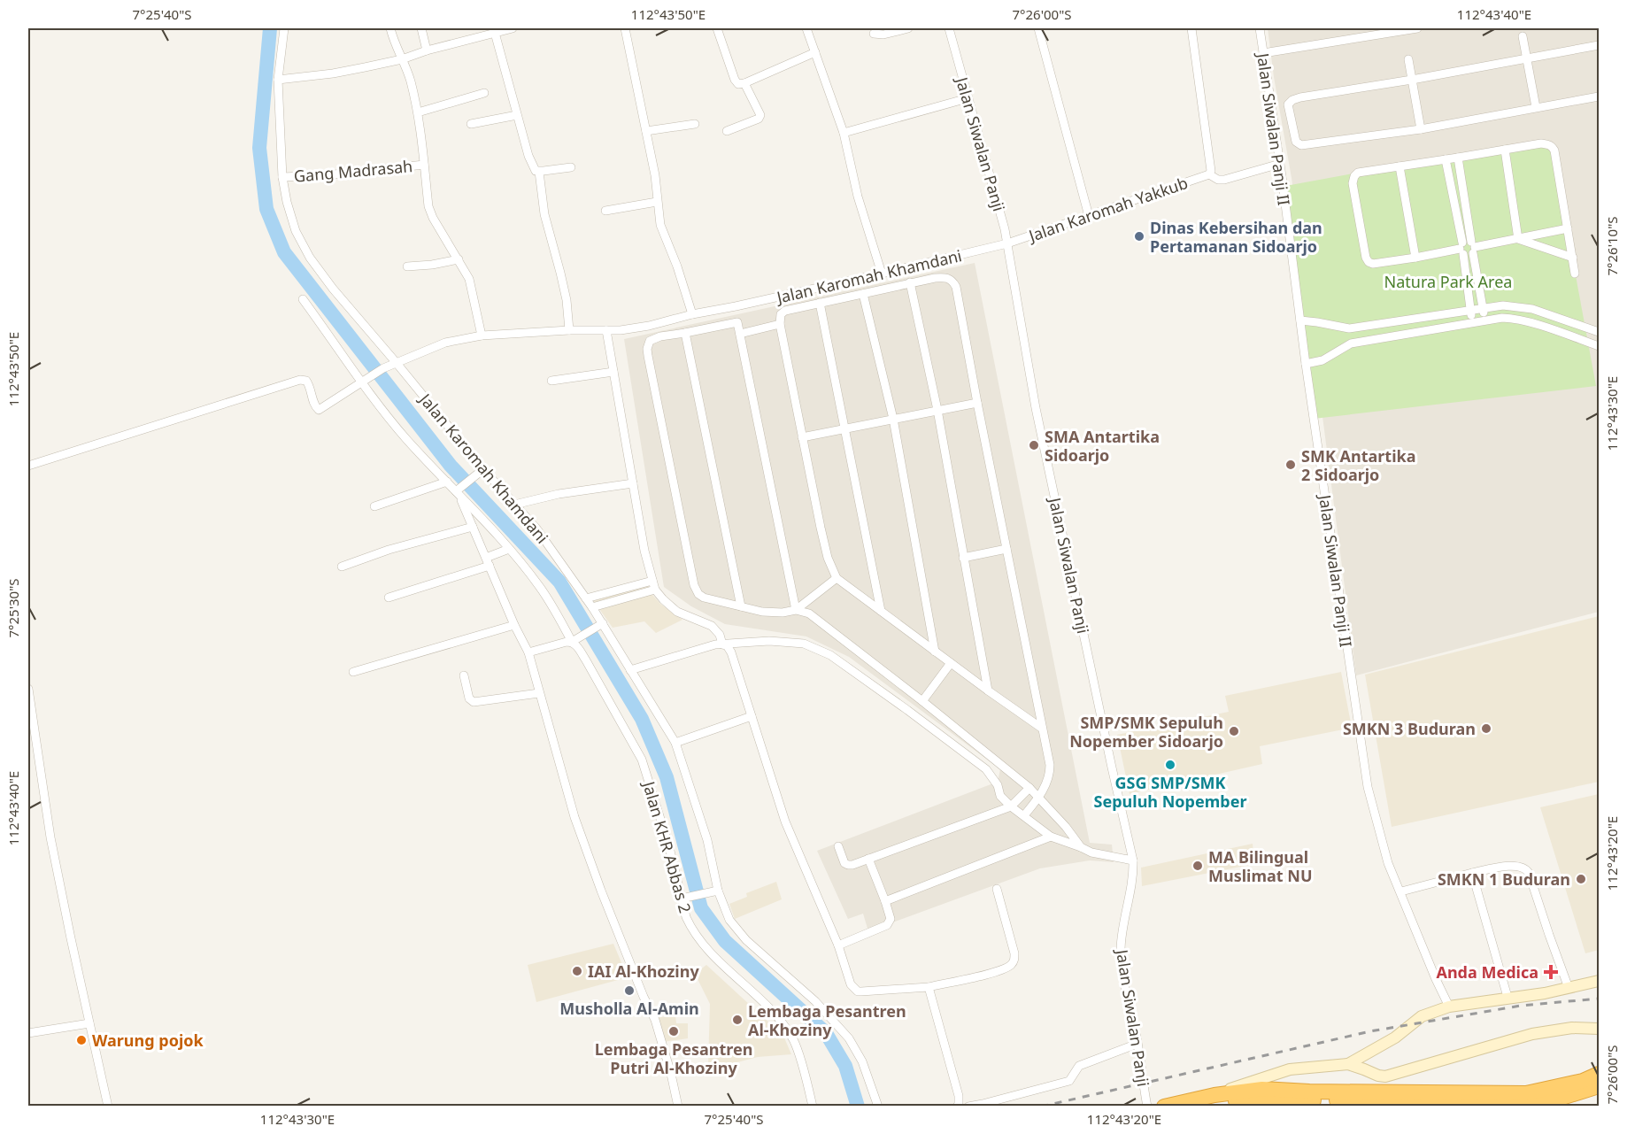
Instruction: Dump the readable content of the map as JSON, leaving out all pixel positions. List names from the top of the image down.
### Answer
{
  "streets": {
    "street": [
      "Jalan Siwalan Panji II",
      "Jalan Siwalan Panji",
      "Gang Madrasah",
      "Jalan Karomah Yakkub",
      "Jalan Karomah Khamdani",
      "Jalan KHR Abbas 2"
    ]
  },
  "crossings": [
    ["Jalan Siwalan Panji", "Jalan Karomah Yakkub"],
    ["Jalan Siwalan Panji", "Jalan Karomah Khamdani"],
    ["Jalan Karomah Yakkub", "Jalan Karomah Khamdani"]
  ],
  "parks": ["Natura Park Area"],
  "places": {
    "other": [
      "Dinas Kebersihan dan Pertamanan Sidoarjo",
      "SMA Antartika Sidoarjo",
      "SMK Antartika 2 Sidoarjo",
      "SMKN 3 Buduran",
      "SMP/SMK Sepuluh Nopember Sidoarjo",
      "GSG SMP/SMK Sepuluh Nopember",
      "MA Bilingual Muslimat NU",
      "SMKN 1 Buduran",
      "IAI Al-Khoziny",
      "Musholla Al-Amin",
      "Lembaga Pesantren Al-Khoziny",
      "Lembaga Pesantren Putri Al-Khoziny",
      "Warung pojok"
    ],
    "health": ["Anda Medica"]
  },
  "coordinates": [
    "7°25'40\"S",
    "112°43'50\"E",
    "7°26'00\"S",
    "112°43'40\"E",
    "7°26'10\"S",
    "112°43'30\"E",
    "7°25'30\"S",
    "112°43'20\"E"
  ]
}
